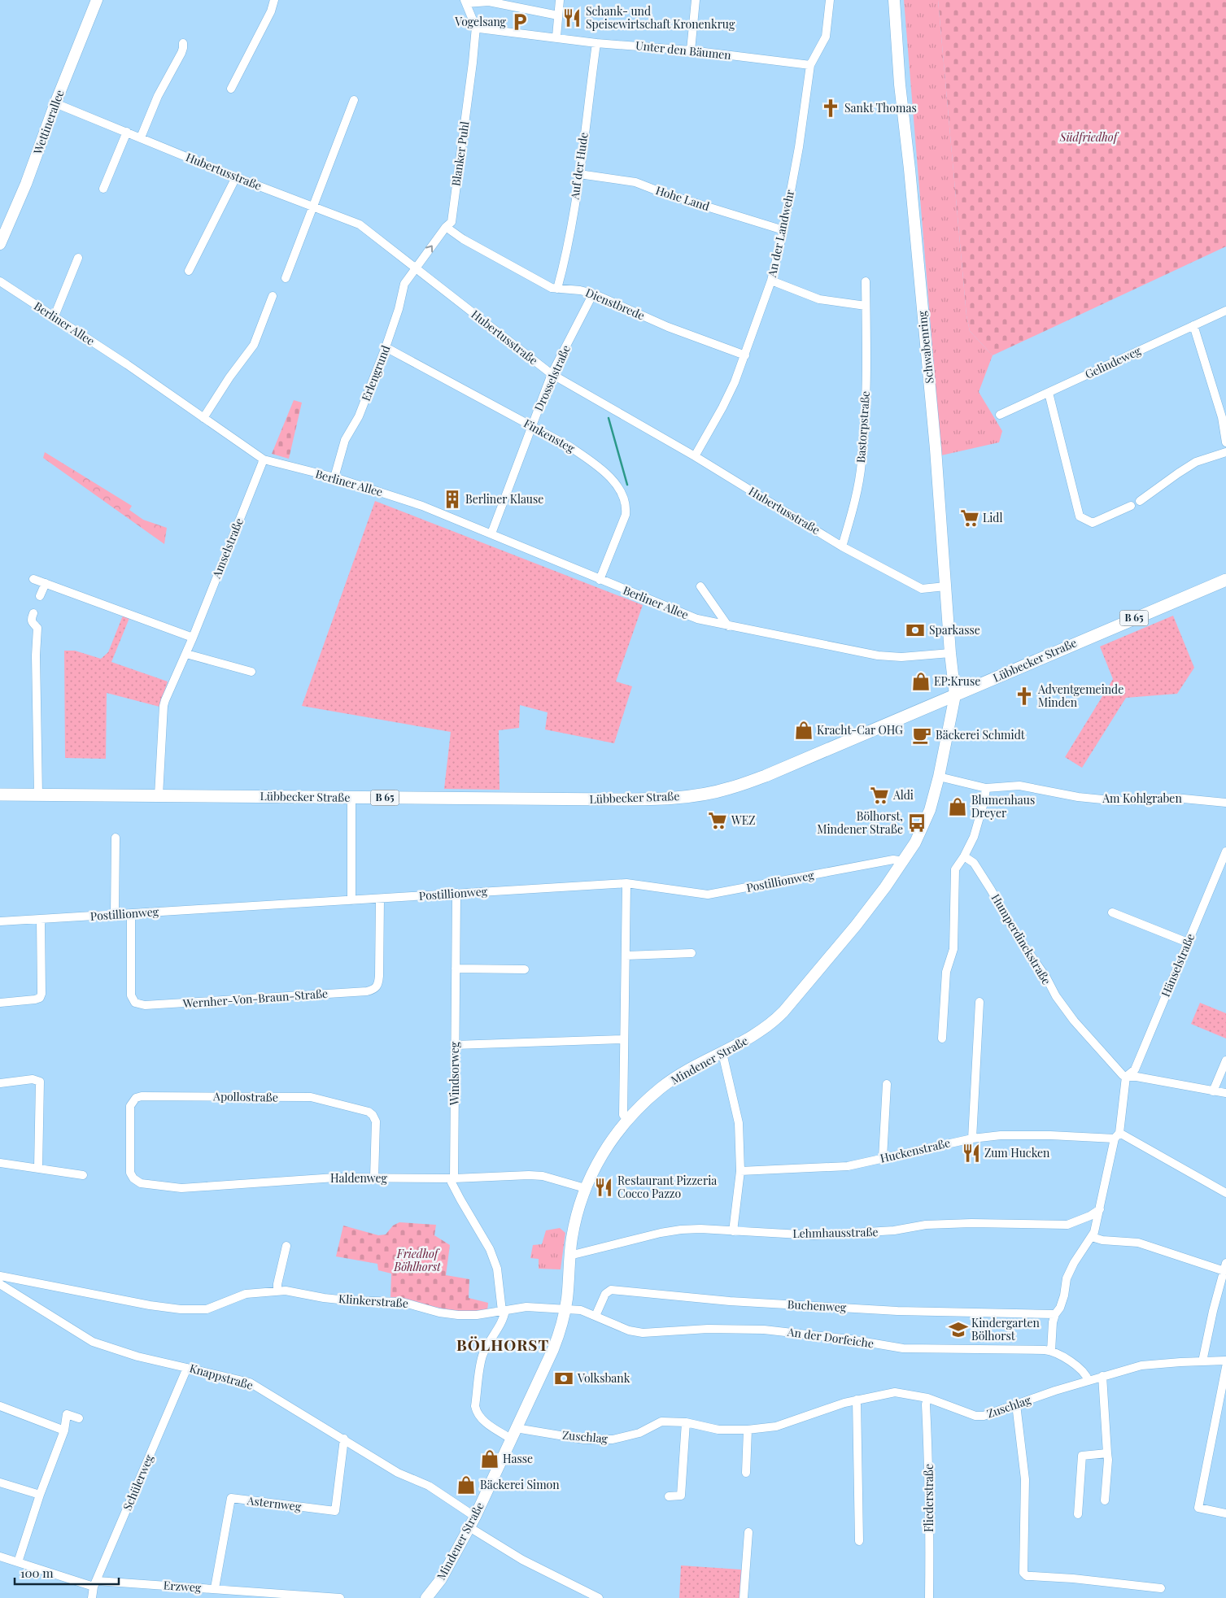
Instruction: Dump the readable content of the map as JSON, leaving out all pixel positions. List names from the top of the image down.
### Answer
{
  "streets": {
    "main road": ["B 65", "Lübbecker Straße"],
    "street": [
      "Unter den Bäumen",
      "Wettinerallee",
      "Blanker Puhl",
      "Auf der Hude",
      "Hubertusstraße",
      "Hohe Land",
      "An der Landwehr",
      "Dienstbrede",
      "Berliner Allee",
      "Schwabenring",
      "Gelindeweg",
      "Erlengrund",
      "Drosselstraße",
      "Bastorpstraße",
      "Finkensteg",
      "Amselstraße",
      "Am Kohlgraben",
      "Postillionweg",
      "Humperdinckstraße",
      "Hänselstraße",
      "Wernher-Von-Braun-Straße",
      "Mindener Straße",
      "Windsorweg",
      "Apollostraße",
      "Huckenstraße",
      "Haldenweg",
      "Lehmhausstraße",
      "Klinkerstraße",
      "Buchenweg",
      "An der Dorfeiche",
      "Knappstraße",
      "Zuschlag",
      "Schülerweg",
      "Fliederstraße",
      "Asternweg",
      "Erzweg"
    ]
  },
  "crossings": [
    ["Unter den Bäumen", "Auf der Hude"],
    ["Unter den Bäumen", "An der Landwehr"],
    ["Wettinerallee", "Hubertusstraße"],
    ["Blanker Puhl", "Hubertusstraße"],
    ["Blanker Puhl", "Dienstbrede"],
    ["Blanker Puhl", "Erlengrund"],
    ["Auf der Hude", "Hohe Land"],
    ["Auf der Hude", "Dienstbrede"],
    ["Hubertusstraße", "An der Landwehr"],
    ["Hubertusstraße", "Schwabenring"],
    ["Hubertusstraße", "Erlengrund"],
    ["Hubertusstraße", "Drosselstraße"],
    ["Hubertusstraße", "Bastorpstraße"],
    ["Hohe Land", "An der Landwehr"],
    ["An der Landwehr", "Dienstbrede"],
    ["Dienstbrede", "Drosselstraße"],
    ["Berliner Allee", "Schwabenring"],
    ["Berliner Allee", "Erlengrund"],
    ["Berliner Allee", "Drosselstraße"],
    ["Berliner Allee", "Finkensteg"],
    ["Berliner Allee", "Amselstraße"],
    ["Schwabenring", "Lübbecker Straße"],
    ["Schwabenring", "Mindener Straße"],
    ["Erlengrund", "Finkensteg"],
    ["Drosselstraße", "Finkensteg"],
    ["Amselstraße", "Lübbecker Straße"],
    ["Lübbecker Straße", "Mindener Straße"],
    ["Am Kohlgraben", "Mindener Straße"],
    ["Postillionweg", "Wernher-Von-Braun-Straße"],
    ["Postillionweg", "Mindener Straße"],
    ["Postillionweg", "Windsorweg"],
    ["Humperdinckstraße", "Hänselstraße"],
    ["Mindener Straße", "Haldenweg"],
    ["Mindener Straße", "Lehmhausstraße"],
    ["Mindener Straße", "Klinkerstraße"],
    ["Mindener Straße", "An der Dorfeiche"],
    ["Mindener Straße", "Knappstraße"],
    ["Mindener Straße", "Zuschlag"],
    ["Windsorweg", "Haldenweg"],
    ["Windsorweg", "Klinkerstraße"],
    ["Apollostraße", "Haldenweg"],
    ["Klinkerstraße", "An der Dorfeiche"],
    ["Buchenweg", "An der Dorfeiche"],
    ["Knappstraße", "Schülerweg"],
    ["Knappstraße", "Asternweg"],
    ["Zuschlag", "Fliederstraße"],
    ["Schülerweg", "Erzweg"],
    ["Asternweg", "Erzweg"]
  ],
  "districts": ["BÖLHORST"],
  "parks": ["Südfriedhof", "Friedhof Böhlhorst"],
  "places": {
    "restaurant": ["Schank- und Speisewirtschaft Kronenkrug", "Zum Hucken", "Restaurant Pizzeria Cocco Pazzo"],
    "parking": ["Vogelsang"],
    "church": ["Sankt Thomas", "Adventgemeinde Minden"],
    "building": ["Berliner Klause"],
    "supermarket": ["Lidl", "Aldi", "WEZ"],
    "bank": ["Sparkasse", "Volksbank"],
    "shop": [
      "EP:Kruse",
      "Kracht-Car OHG",
      "Blumenhaus Dreyer",
      "Hasse",
      "Bäckerei Simon"
    ],
    "cafe": ["Bäckerei Schmidt"],
    "bus stop": ["Bölhorst, Mindener Straße"],
    "school or university": ["Kindergarten Bölhorst"]
  },
  "scale_bar": "100 m"
}
